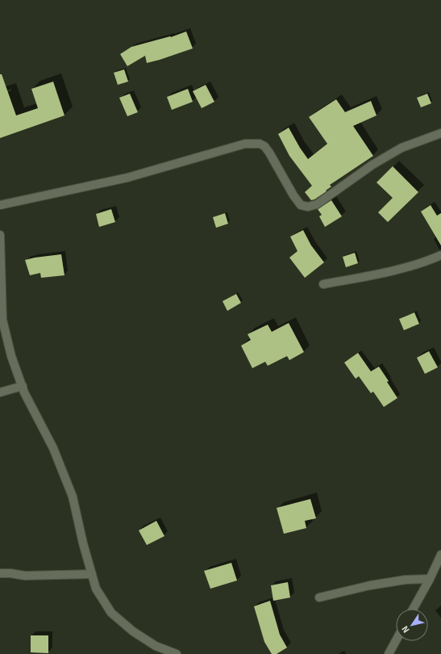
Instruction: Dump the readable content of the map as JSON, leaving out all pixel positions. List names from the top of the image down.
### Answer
{
  "north": "bottom left"
}
